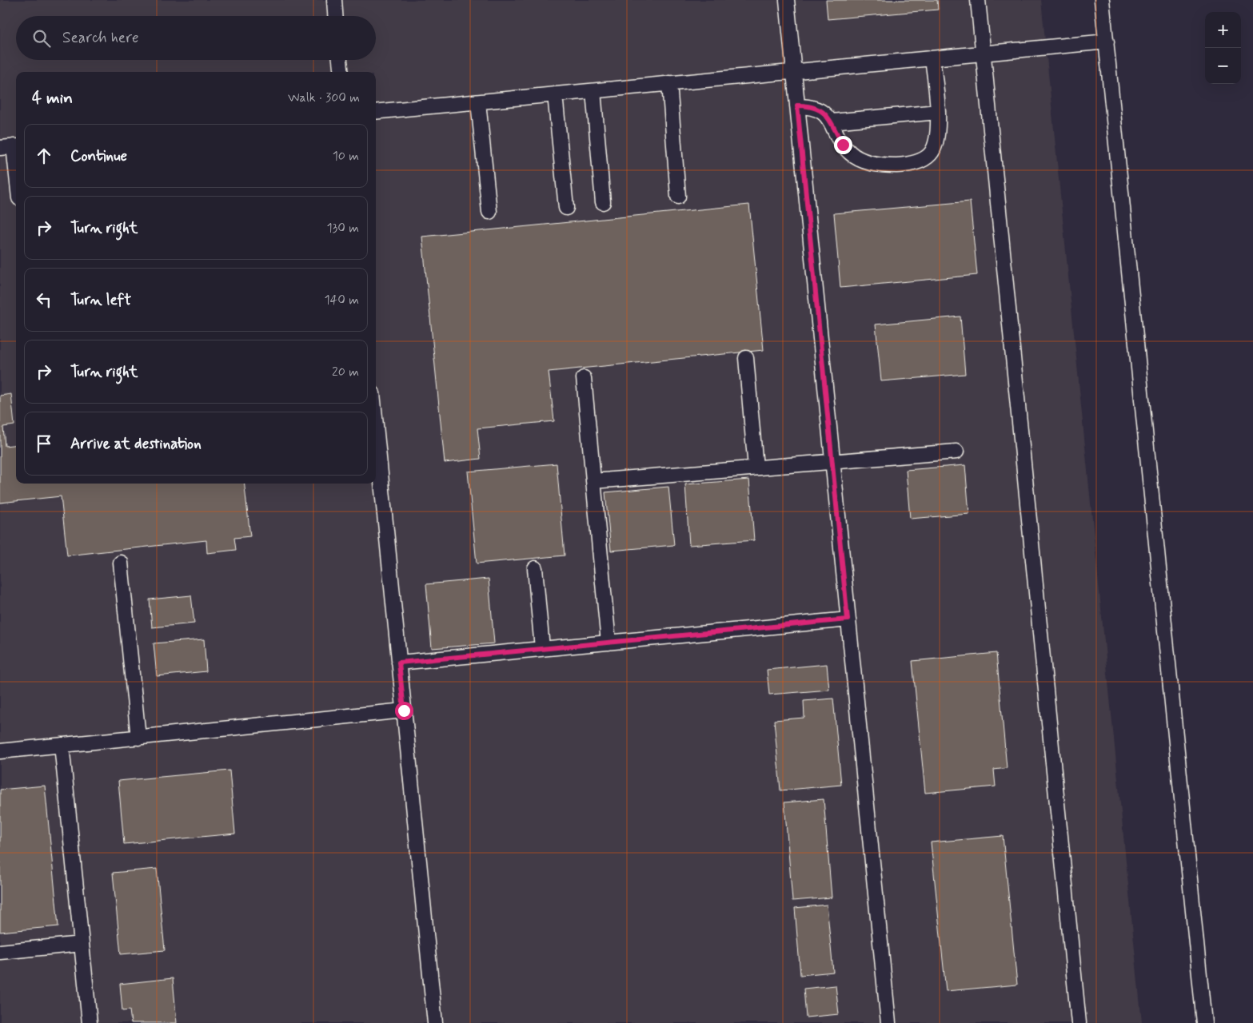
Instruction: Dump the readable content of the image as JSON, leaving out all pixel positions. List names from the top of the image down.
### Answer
{
  "page": {
    "map_buttons": ["+", "−"],
    "search": "Search here",
    "heading": ["4 min", "Walk · 300 m"],
    "list": [
      ["Continue", "10 m"],
      ["Turn right", "130 m"],
      ["Turn left", "140 m"],
      ["Turn right", "20 m"],
      "Arrive at destination"
    ]
  }
}
